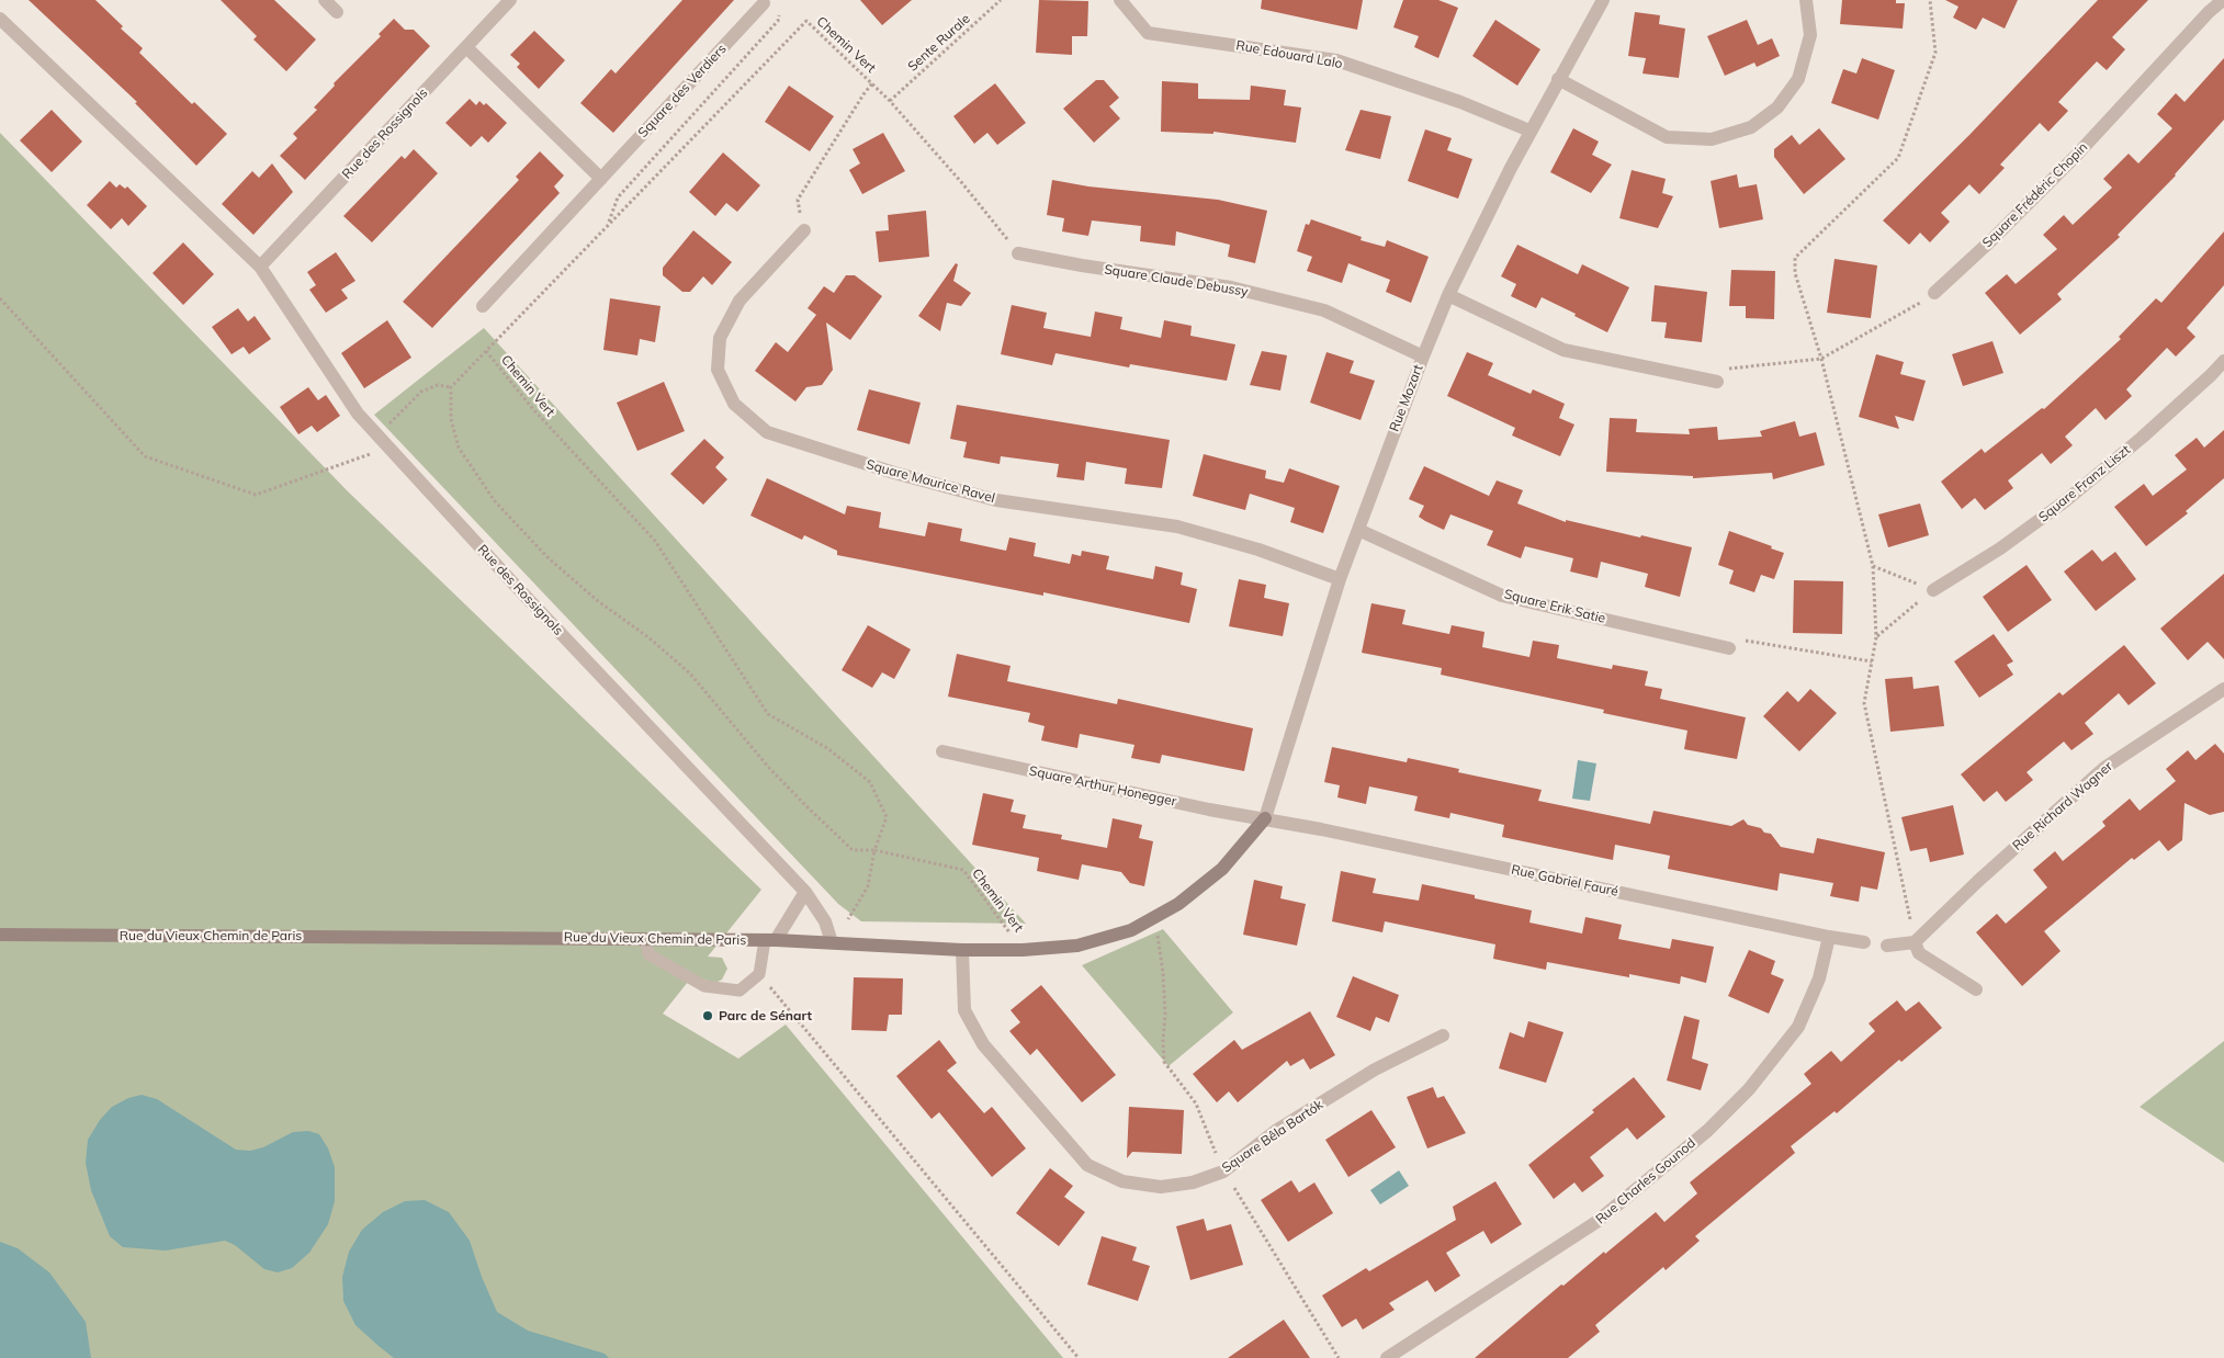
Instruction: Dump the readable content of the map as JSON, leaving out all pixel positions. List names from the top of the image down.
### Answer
{
  "streets": {
    "street": [
      "Rue Edouard Lalo",
      "Square des Verdiers",
      "Rue des Rossignols",
      "Square Frédéric Chopin",
      "Square Claude Debussy",
      "Rue Mozart",
      "Square Maurice Ravel",
      "Square Franz Liszt",
      "Square Erik Satie",
      "Square Arthur Honegger",
      "Rue Richard Wagner",
      "Rue Gabriel Fauré",
      "Rue du Vieux Chemin de Paris",
      "Square Bêla Bartók",
      "Rue Charles Gounod"
    ],
    "path": ["Sente Rurale", "Chemin Vert"]
  },
  "crossings": [
    ["Sente Rurale", "Chemin Vert"],
    ["Chemin Vert", "Square Claude Debussy"],
    ["Chemin Vert", "Rue du Vieux Chemin de Paris"],
    ["Rue Edouard Lalo", "Rue Mozart"],
    ["Rue des Rossignols", "Rue du Vieux Chemin de Paris"],
    ["Square Claude Debussy", "Rue Mozart"],
    ["Rue Mozart", "Square Maurice Ravel"],
    ["Rue Mozart", "Square Erik Satie"],
    ["Rue Mozart", "Square Arthur Honegger"],
    ["Rue Mozart", "Rue Gabriel Fauré"],
    ["Rue Mozart", "Rue du Vieux Chemin de Paris"],
    ["Square Arthur Honegger", "Rue Gabriel Fauré"],
    ["Square Arthur Honegger", "Rue du Vieux Chemin de Paris"],
    ["Rue Gabriel Fauré", "Rue du Vieux Chemin de Paris"],
    ["Rue Gabriel Fauré", "Rue Charles Gounod"],
    ["Rue du Vieux Chemin de Paris", "Square Bêla Bartók"]
  ],
  "places": ["Parc de Sénart"]
}
